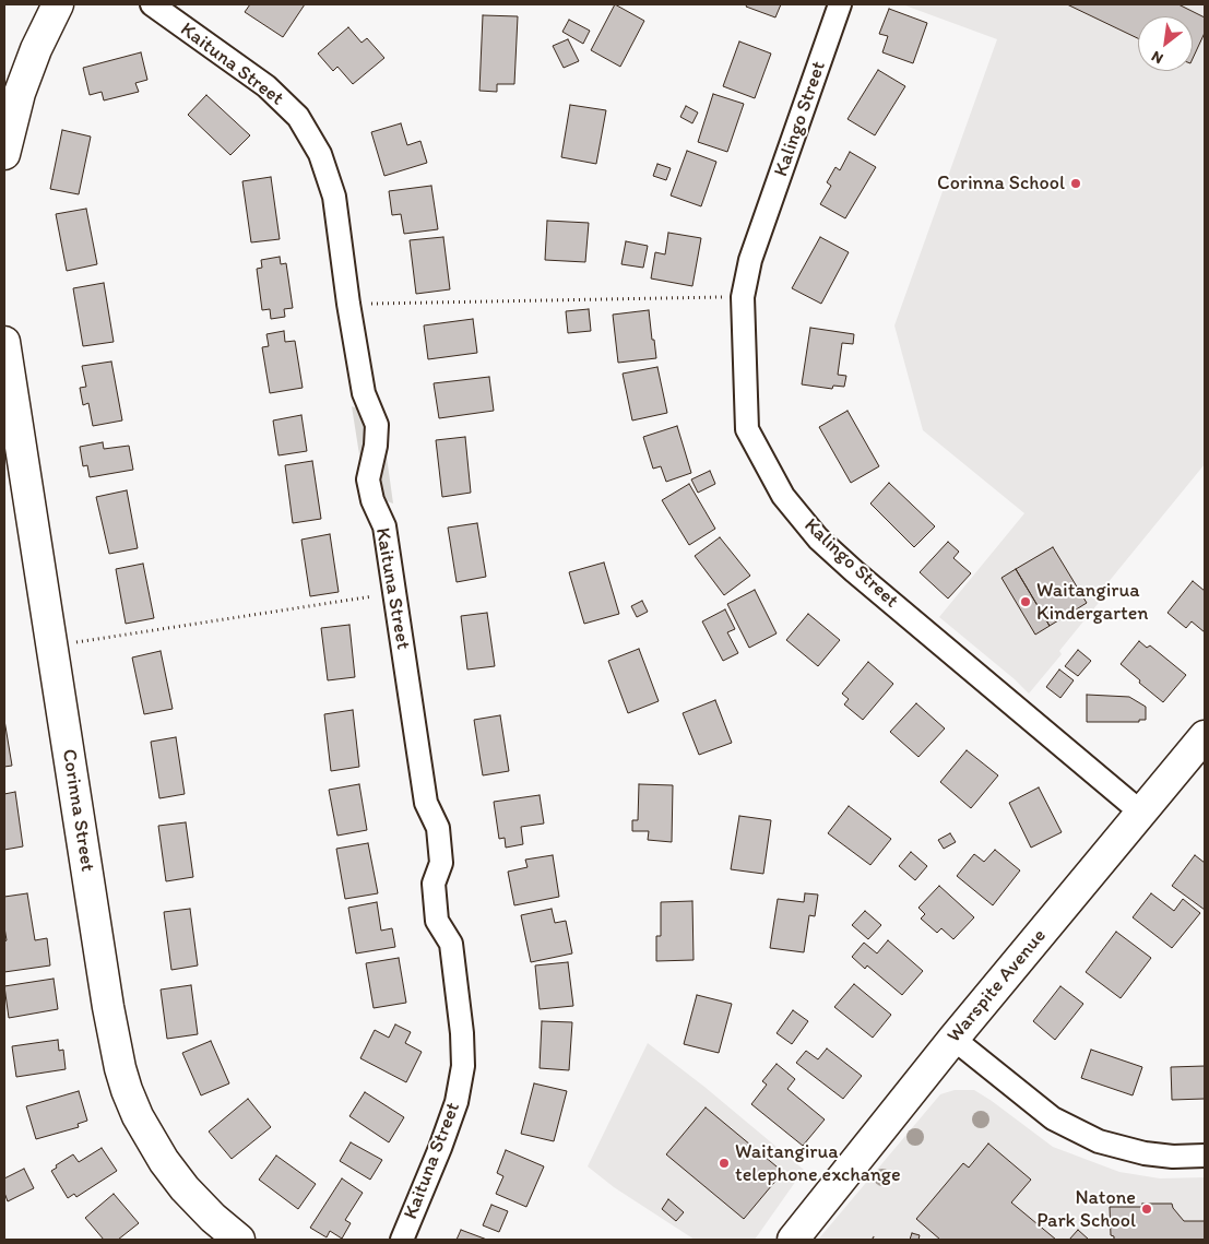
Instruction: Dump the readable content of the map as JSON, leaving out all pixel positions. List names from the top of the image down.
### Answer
{
  "streets": {
    "street": [
      "Kaituna Street",
      "Kalingo Street",
      "Corinna Street",
      "Warspite Avenue"
    ]
  },
  "crossings": [
    ["Kalingo Street", "Warspite Avenue"]
  ],
  "places": [
    "Corinna School",
    "Waitangirua Kindergarten",
    "Waitangirua telephone exchange",
    "Natone Park School"
  ],
  "north": "bottom left"
}
